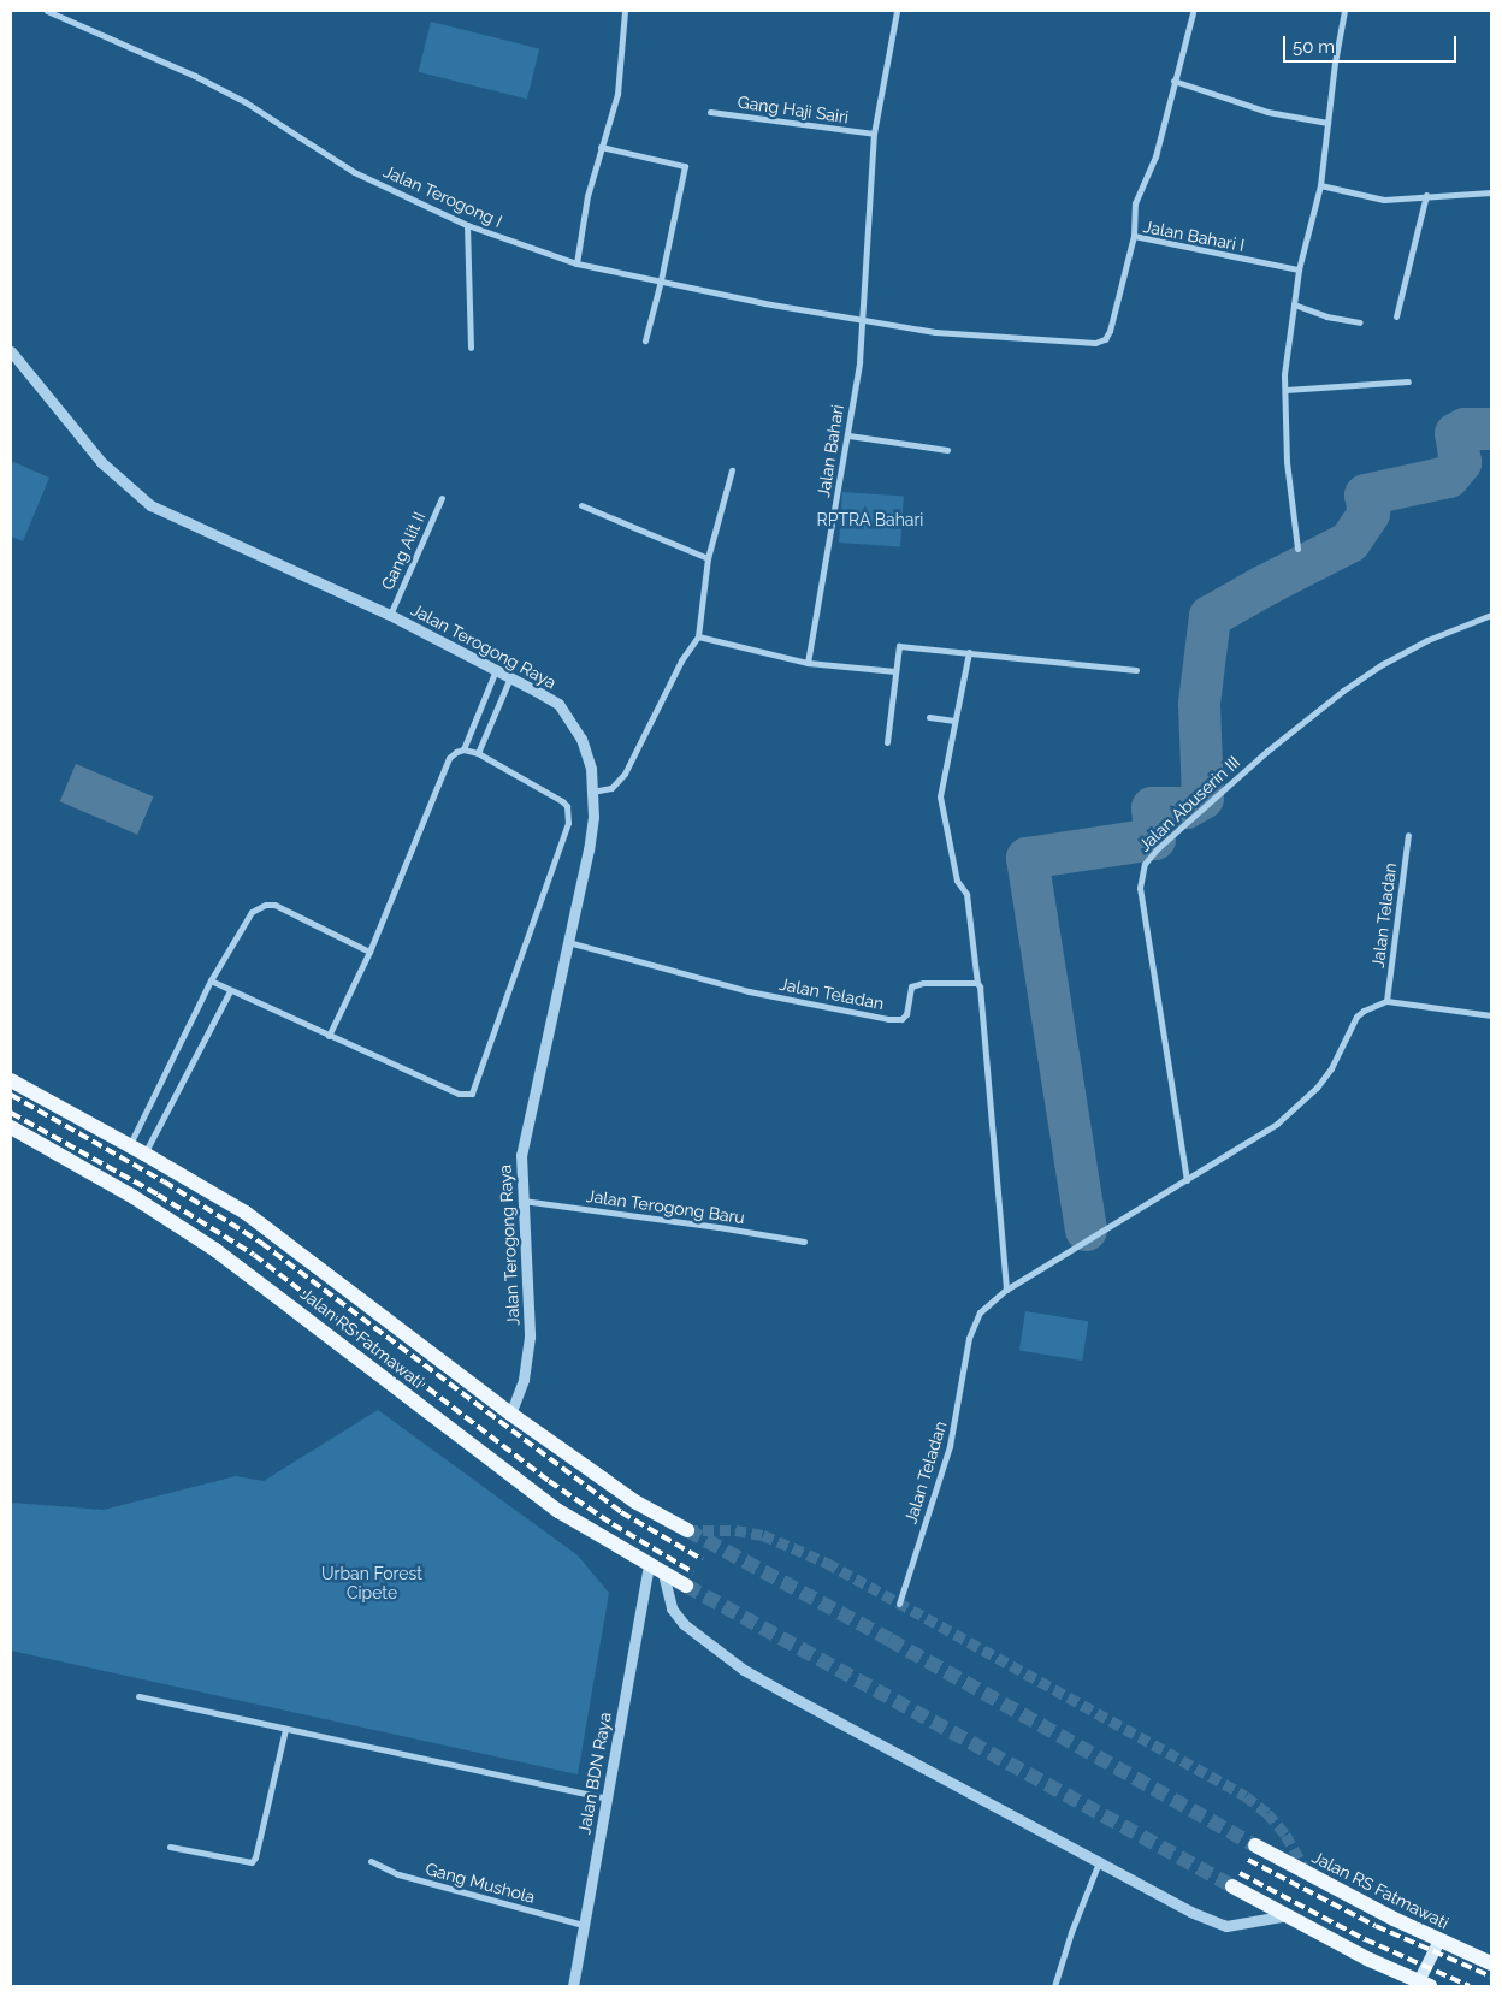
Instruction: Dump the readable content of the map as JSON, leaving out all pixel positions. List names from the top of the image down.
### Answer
{
  "streets": {
    "main road": ["Jalan RS Fatmawati"],
    "street": [
      "Gang Haji Sairi",
      "Jalan Terogong I",
      "Jalan Bahari I",
      "Jalan Bahari",
      "Gang Alit II",
      "Jalan Terogong Raya",
      "Jalan Abuserin III",
      "Jalan Teladan",
      "Jalan Terogong Baru",
      "Jalan BDN Raya",
      "Gang Mushola"
    ]
  },
  "crossings": [
    ["Gang Haji Sairi", "Jalan Bahari"],
    ["Jalan Terogong I", "Jalan Bahari I"],
    ["Jalan Terogong I", "Jalan Bahari"],
    ["Jalan Bahari I", "Jalan Bahari"],
    ["Gang Alit II", "Jalan Terogong Raya"],
    ["Jalan Terogong Raya", "Jalan Teladan"],
    ["Jalan Terogong Raya", "Jalan Terogong Baru"],
    ["Jalan Terogong Raya", "Jalan RS Fatmawati"],
    ["Jalan Abuserin III", "Jalan Teladan"],
    ["Jalan RS Fatmawati", "Jalan BDN Raya"],
    ["Jalan BDN Raya", "Gang Mushola"]
  ],
  "parks": ["RPTRA Bahari", "Urban Forest Cipete"],
  "scale_bar": "50 m"
}
